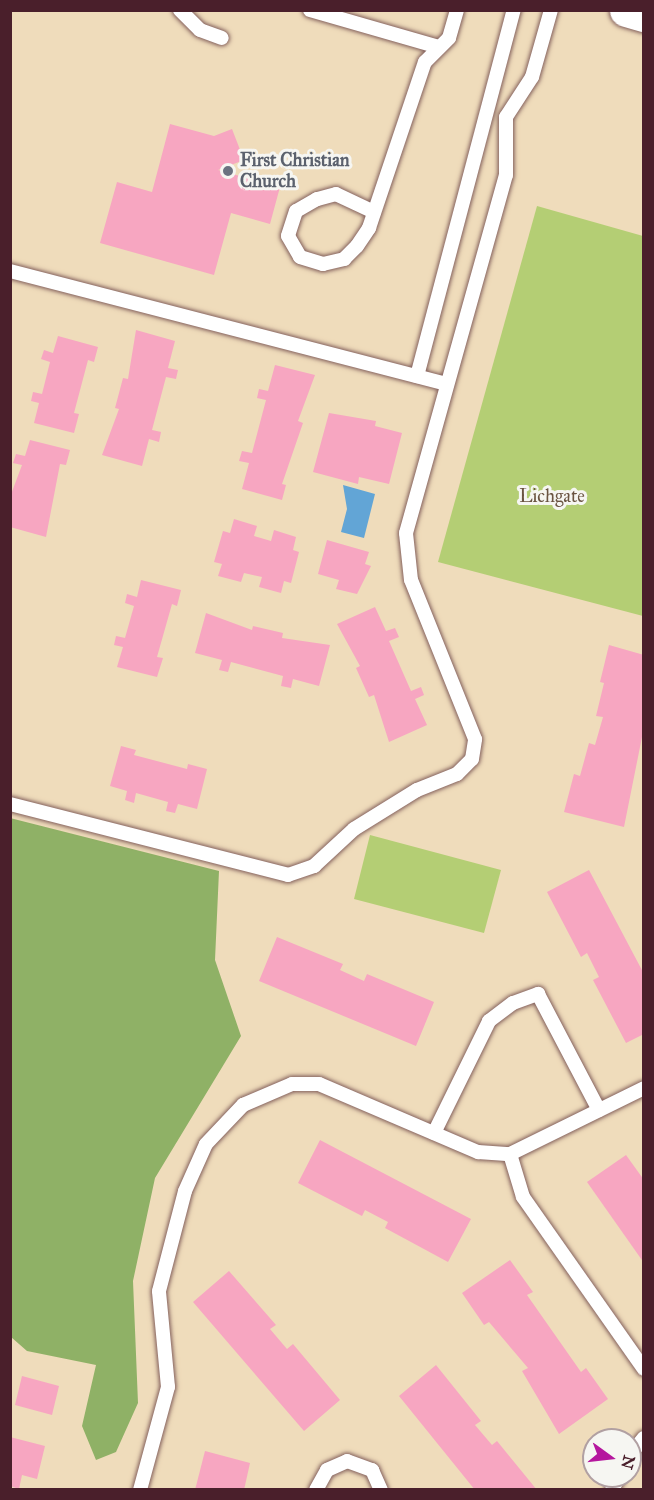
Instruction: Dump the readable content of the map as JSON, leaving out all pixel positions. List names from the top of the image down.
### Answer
{
  "parks": ["Lichgate"],
  "places": ["First Christian Church"],
  "north": "right"
}
